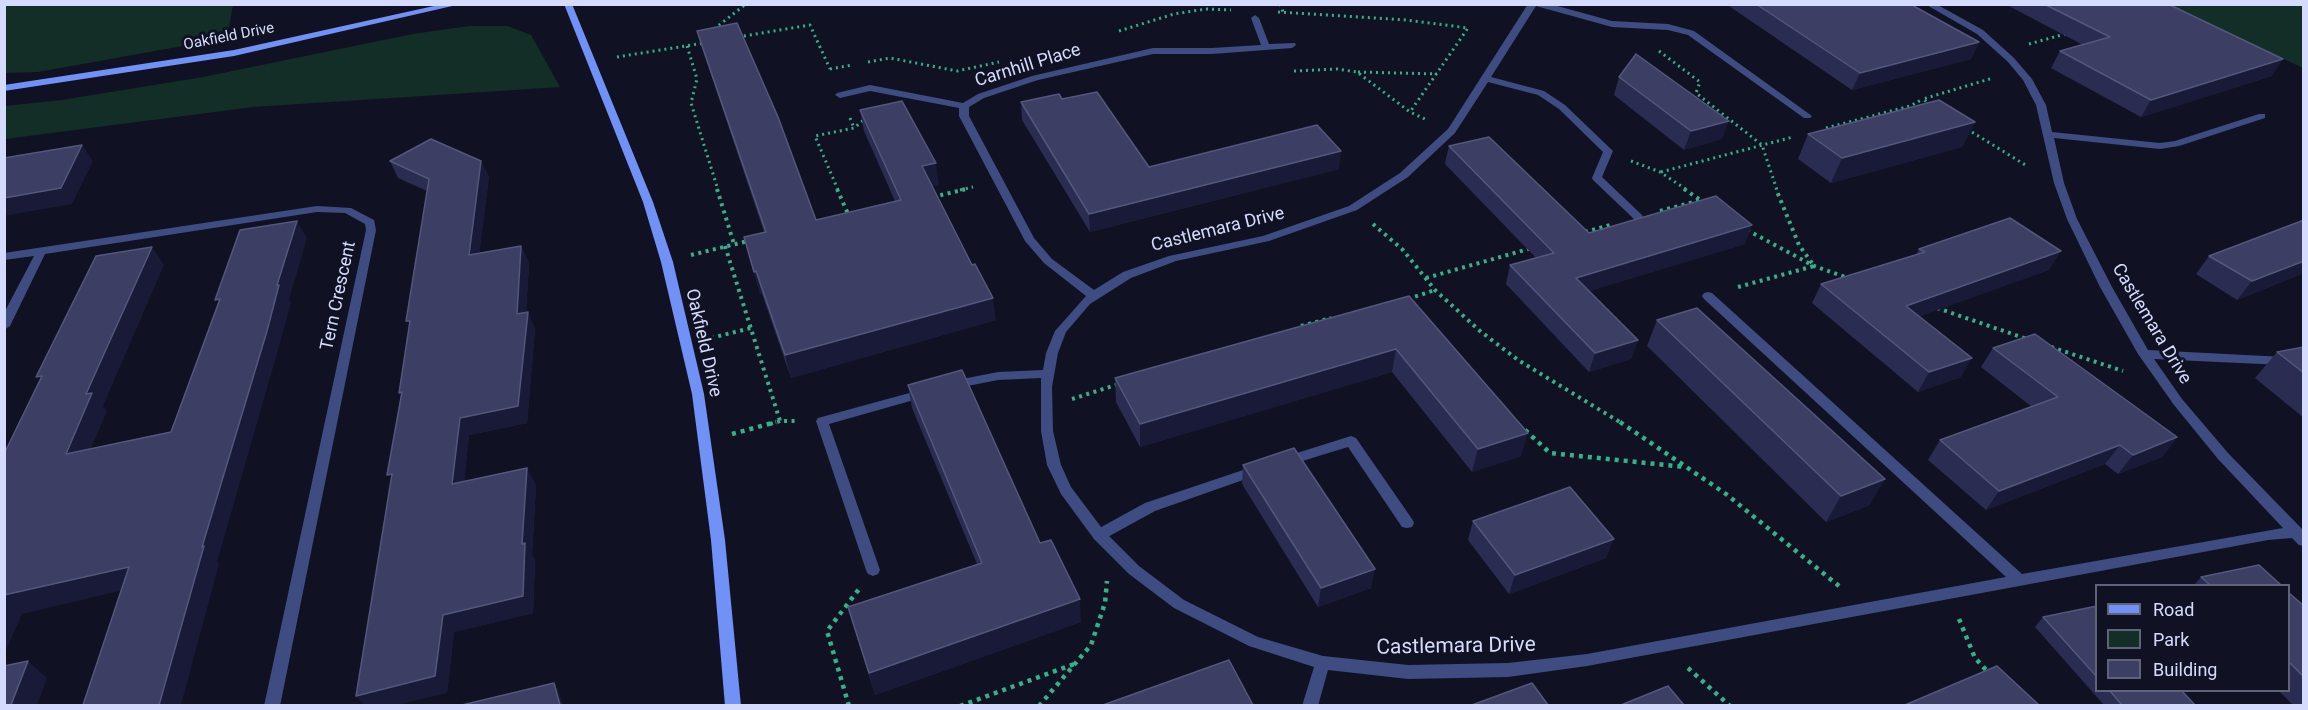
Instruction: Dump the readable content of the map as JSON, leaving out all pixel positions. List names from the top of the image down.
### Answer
{
  "streets": {
    "street": [
      "Oakfield Drive",
      "Carnhill Place",
      "Castlemara Drive",
      "Tern Crescent"
    ]
  },
  "crossings": [
    ["Carnhill Place", "Castlemara Drive"]
  ],
  "legend": ["Road", "Park", "Building"]
}
